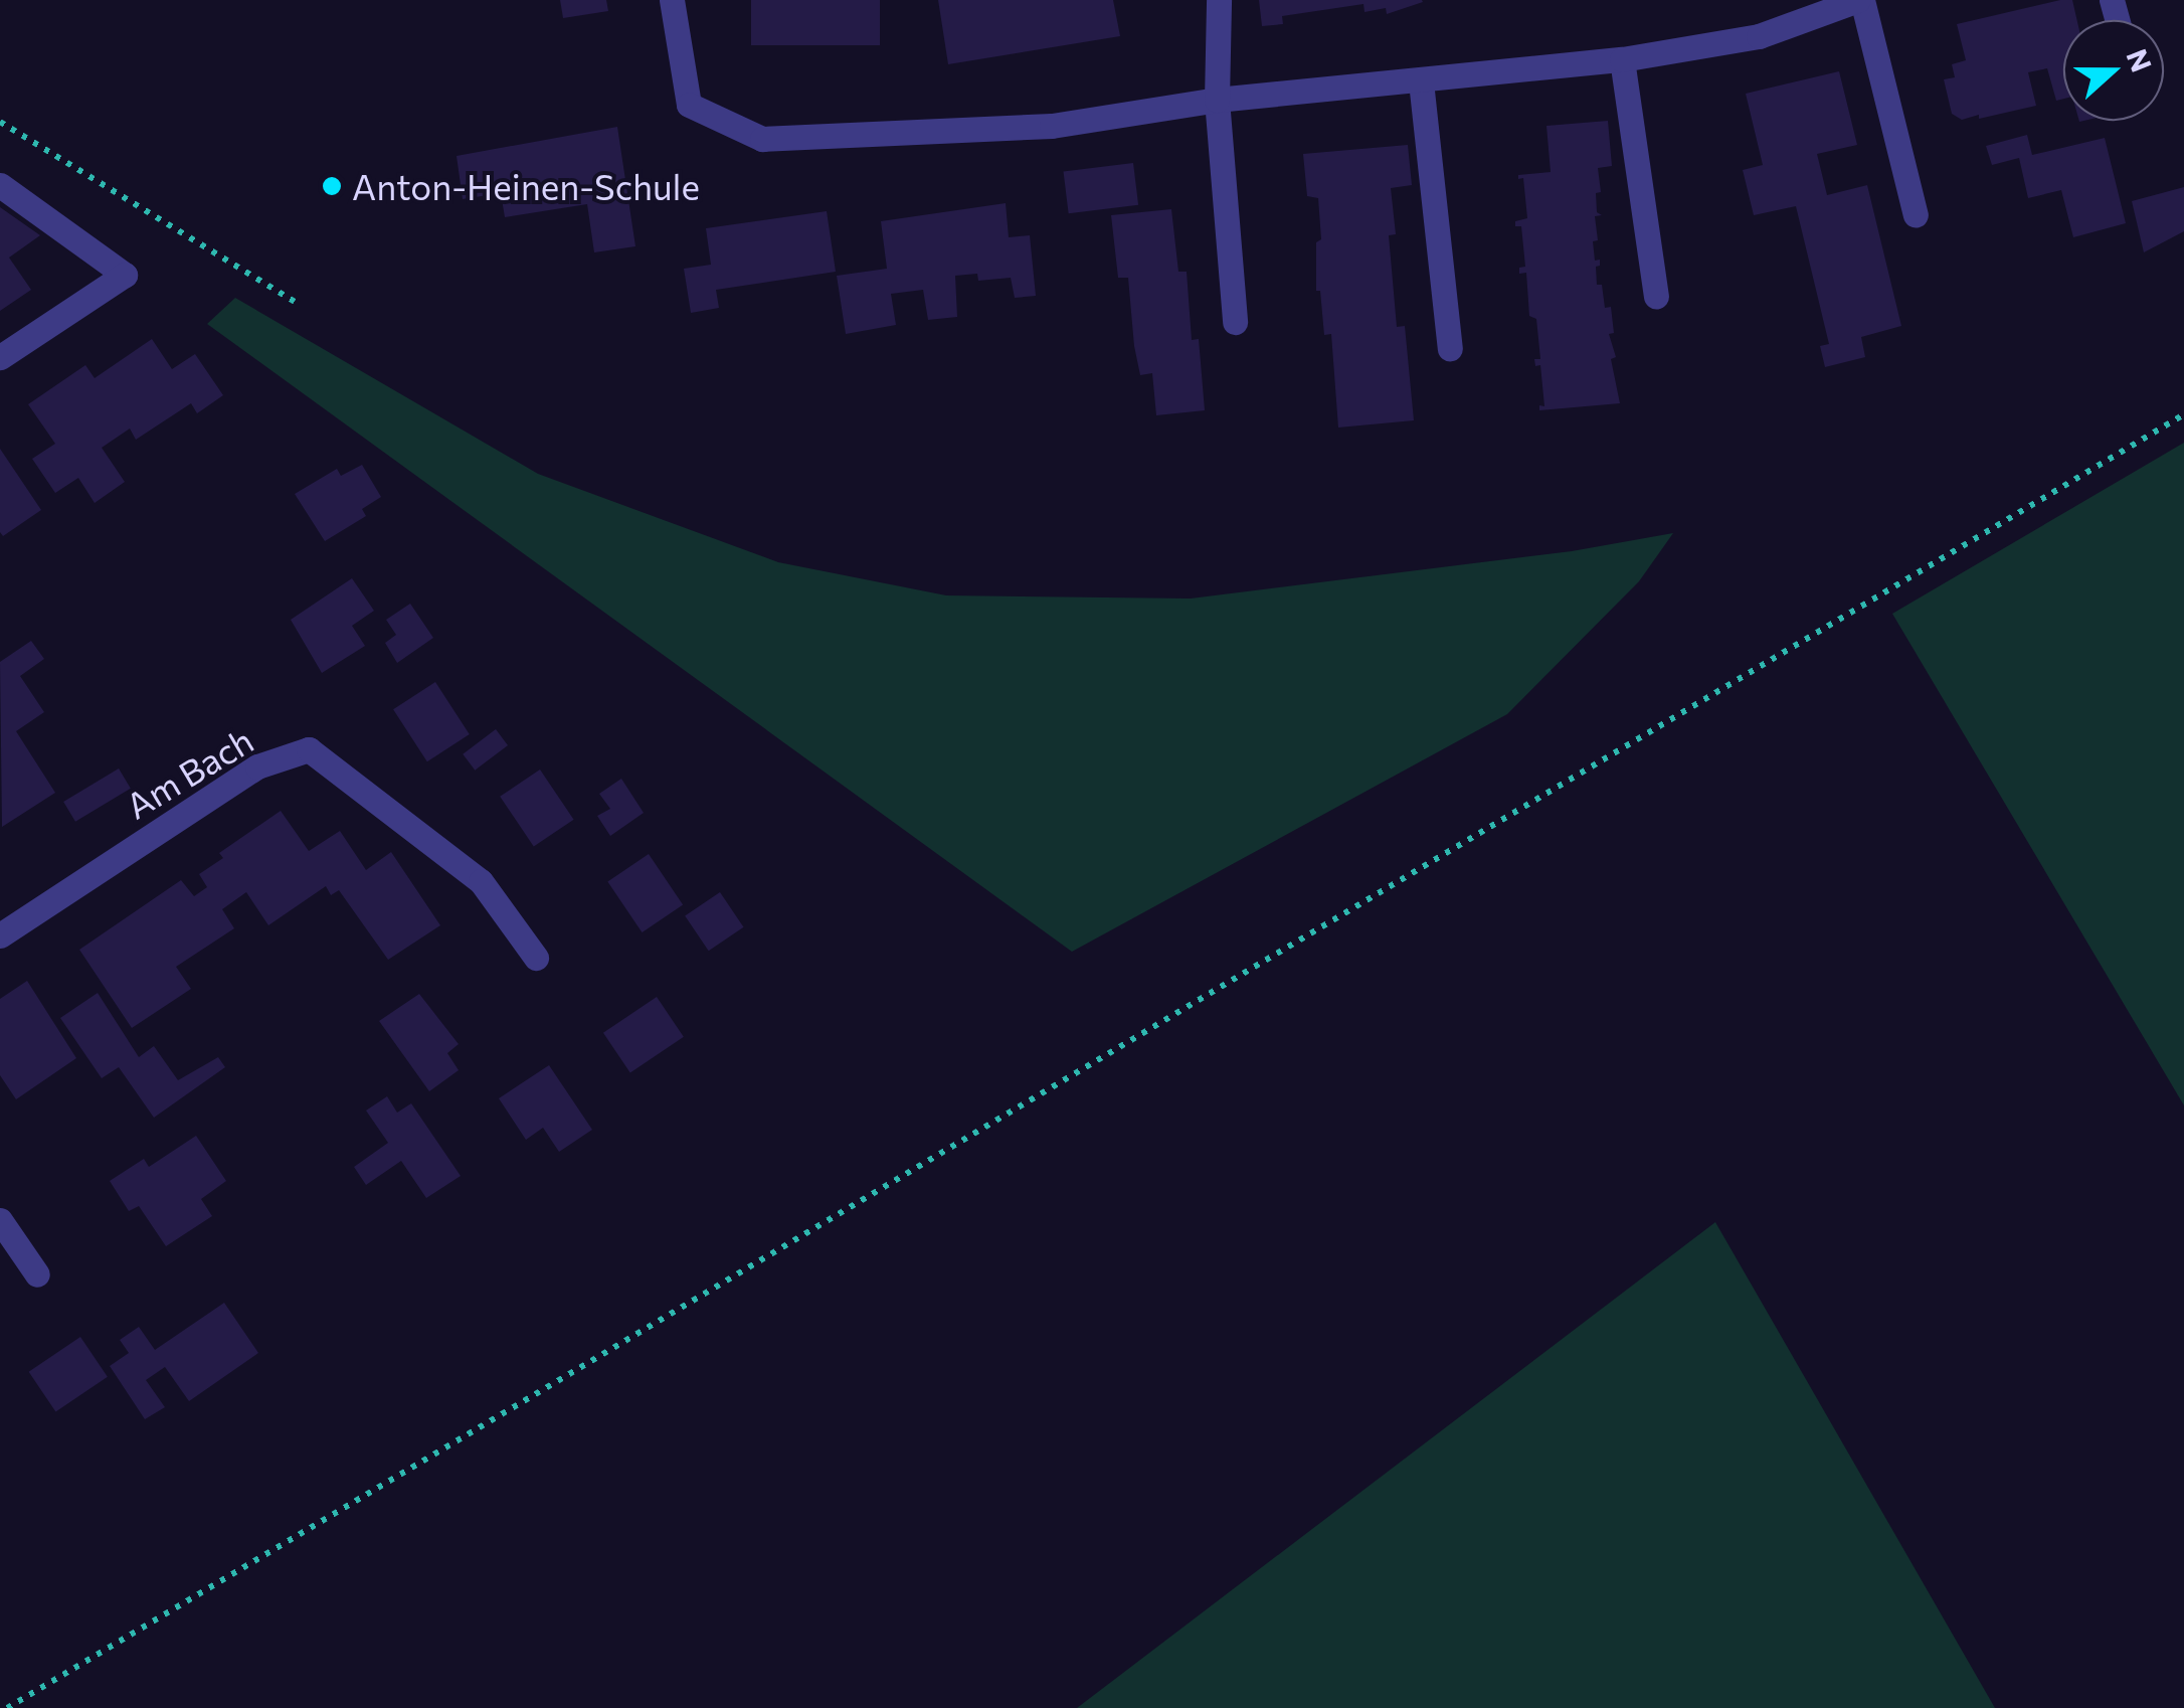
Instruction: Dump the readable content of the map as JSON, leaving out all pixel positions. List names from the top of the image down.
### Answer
{
  "streets": {
    "street": ["Am Bach"]
  },
  "places": ["Anton-Heinen-Schule"],
  "north": "right"
}
